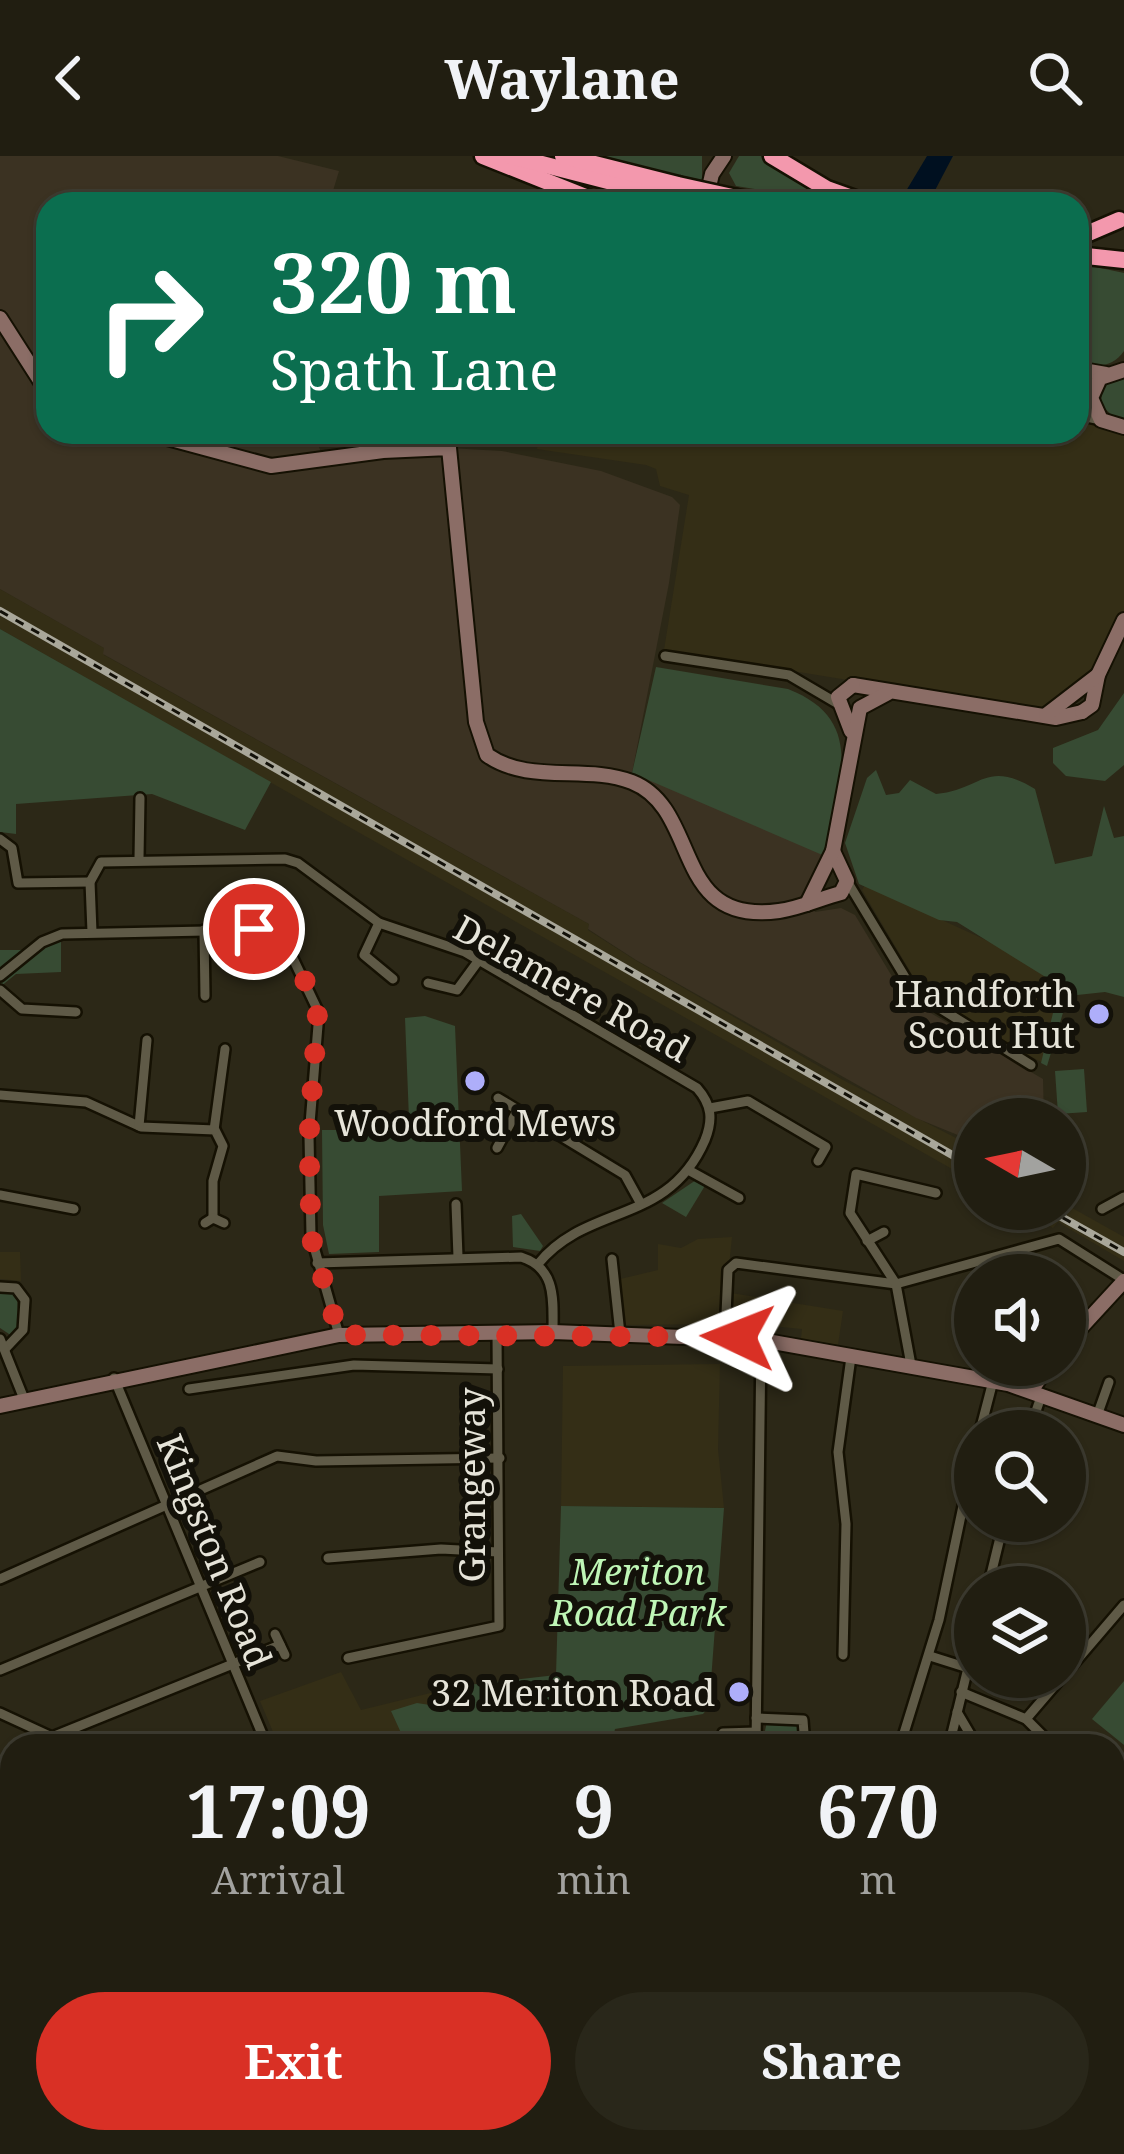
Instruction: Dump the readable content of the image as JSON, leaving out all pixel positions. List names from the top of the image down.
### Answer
{
  "streets": {
    "street": ["Delamere Road", "Grangeway", "Kingston Road"]
  },
  "parks": ["Meriton Road Park"],
  "places": ["Handforth Scout Hut", "Woodford Mews", "32 Meriton Road"],
  "north": "left",
  "page": {
    "header": "Waylane",
    "turn": ["320 m", "Spath Lane"],
    "eta": [
      "17:09",
      "Arrival",
      "9",
      "min",
      "670",
      "m"
    ],
    "buttons": ["Exit", "Share"]
  }
}
